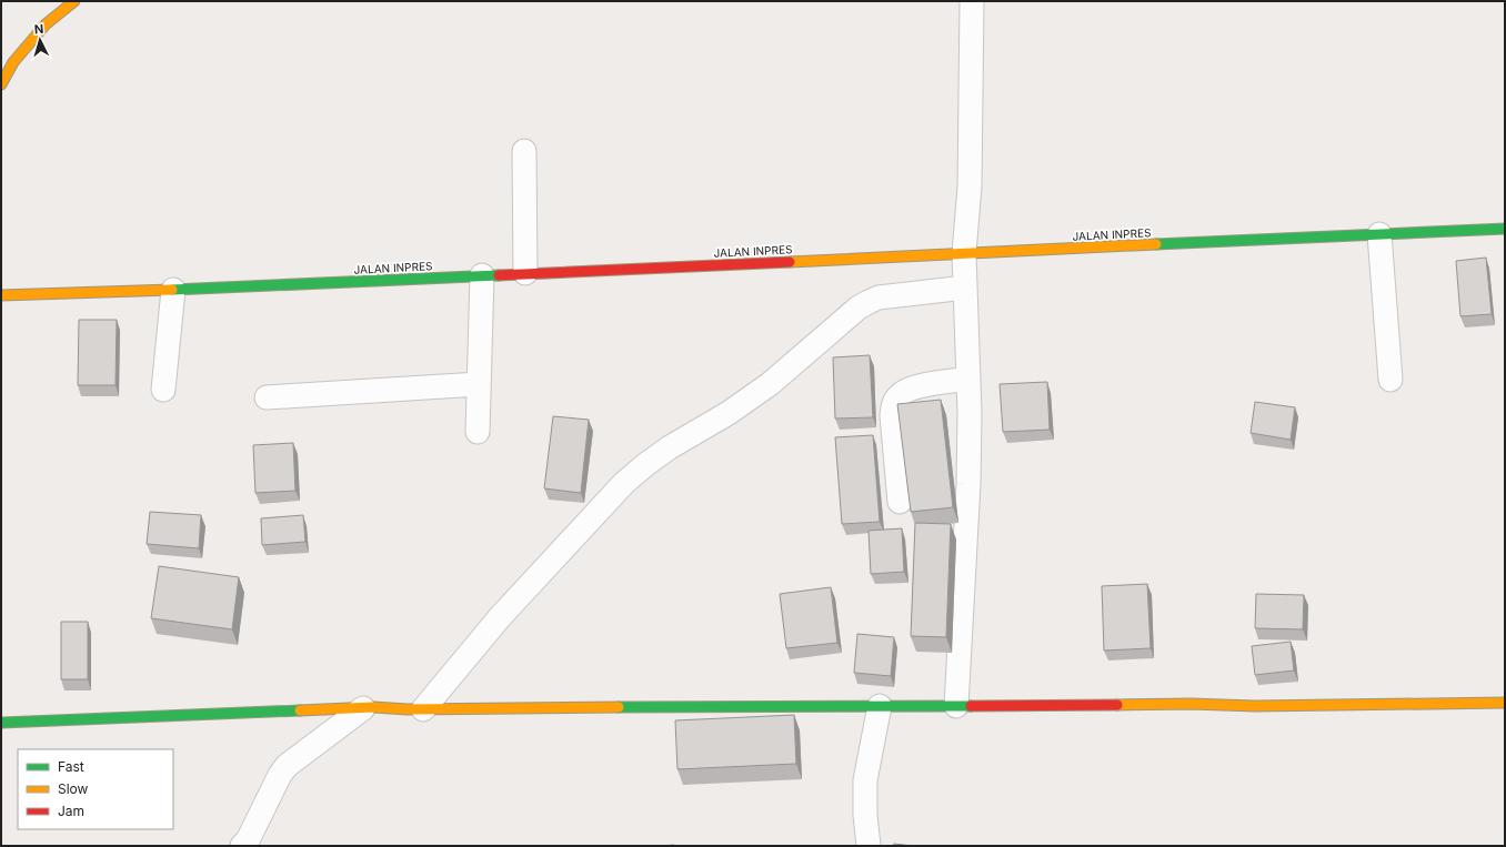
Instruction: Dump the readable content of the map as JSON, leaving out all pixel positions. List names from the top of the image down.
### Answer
{
  "streets": {
    "main road": ["JALAN INPRES"]
  },
  "legend": ["Fast", "Slow", "Jam"],
  "north": "top"
}
